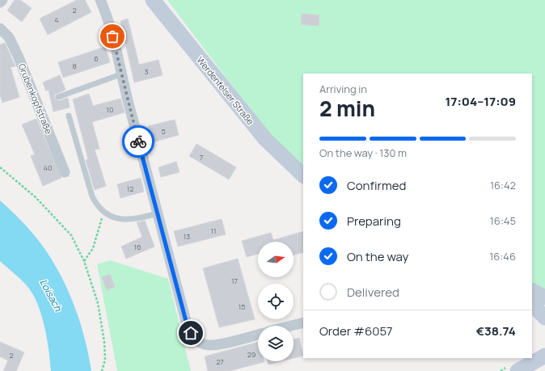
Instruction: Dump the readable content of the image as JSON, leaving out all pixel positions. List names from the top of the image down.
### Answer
{
  "streets": {
    "street": ["Werdenfelser Straße", "Grubenkopfstraße"]
  },
  "water": ["Loisach"],
  "house_numbers": [
    "2",
    "4",
    "6",
    "8",
    "3",
    "10",
    "5",
    "7",
    "40",
    "12",
    "11",
    "13",
    "16",
    "17",
    "15",
    "29",
    "2",
    "27"
  ],
  "north": "right",
  "page": {
    "heading": ["2 min", "Arriving in", "17:04–17:09"],
    "panel": ["Order #6057", "€38.74"],
    "bar": "On the way · 130 m",
    "list": [
      ["Confirmed", "16:42"],
      ["Preparing", "16:45"],
      ["On the way", "16:46"],
      "Delivered"
    ]
  }
}
